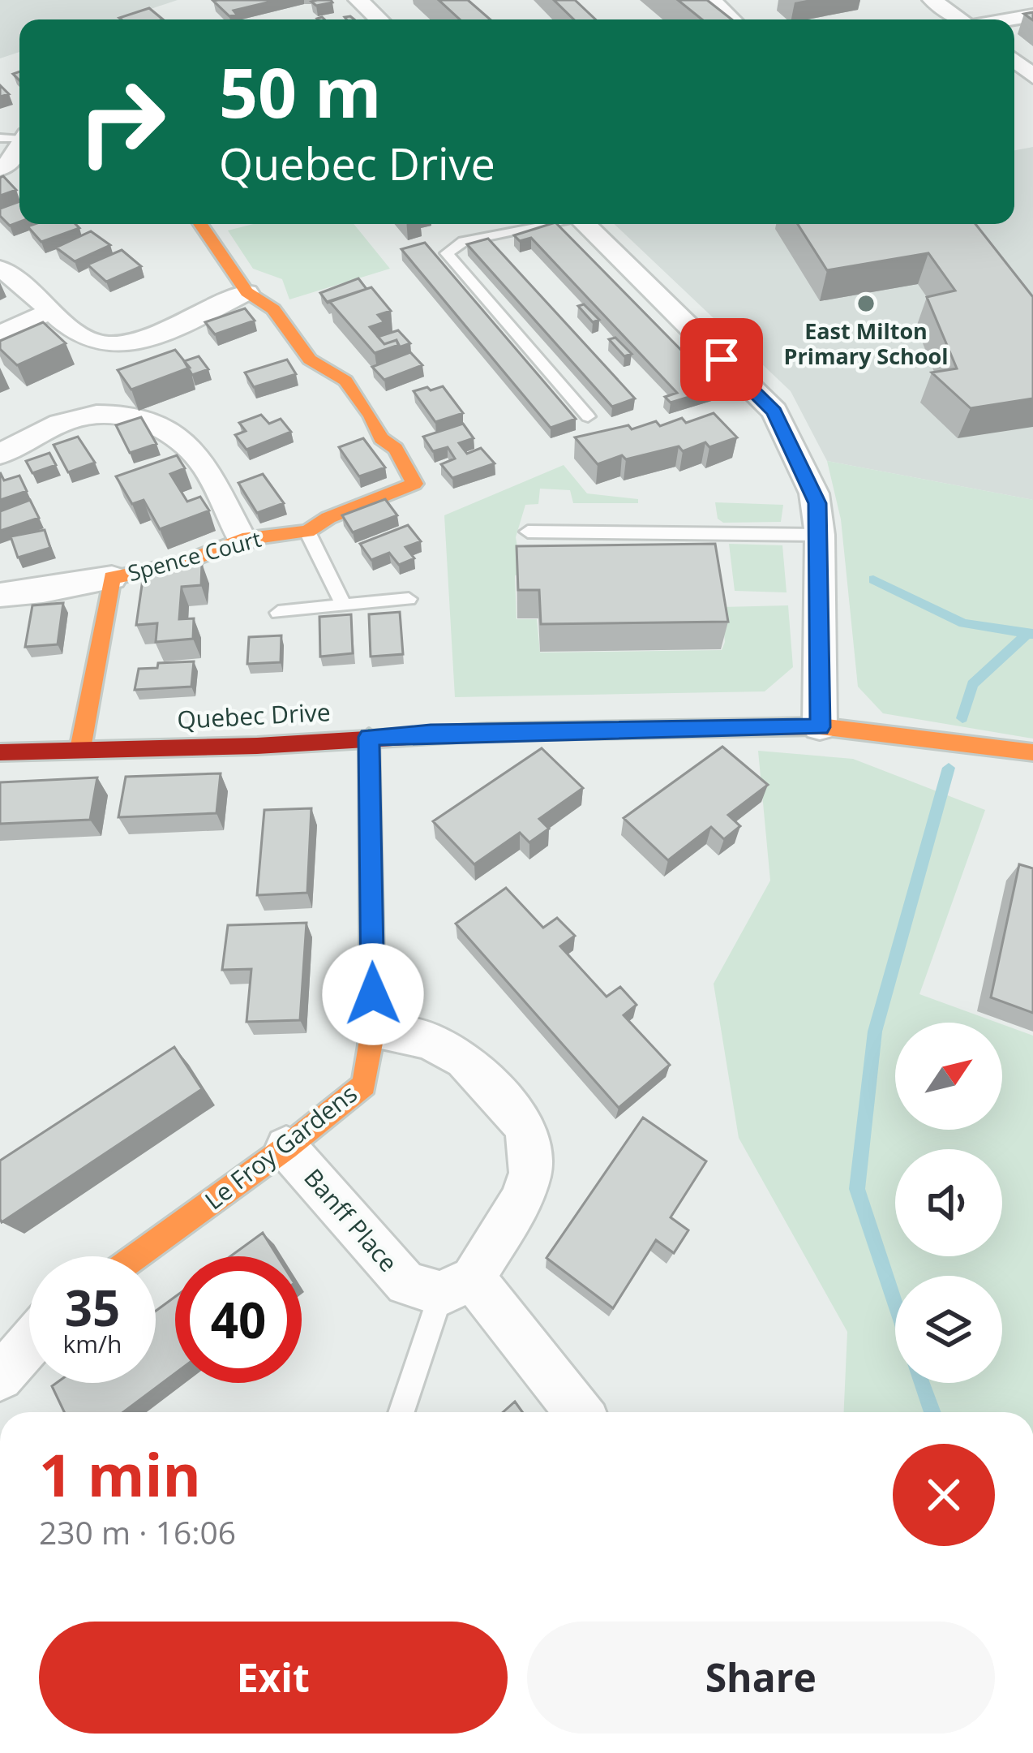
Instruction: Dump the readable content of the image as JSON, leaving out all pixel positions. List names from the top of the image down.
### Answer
{
  "streets": {
    "street": [
      "Spence Court",
      "Quebec Drive",
      "Le Froy Gardens",
      "Banff Place"
    ]
  },
  "crossings": [
    ["Spence Court", "Quebec Drive"],
    ["Quebec Drive", "Le Froy Gardens"],
    ["Le Froy Gardens", "Banff Place"]
  ],
  "places": ["East Milton Primary School"],
  "north": "top right",
  "page": {
    "turn": ["50 m", "Quebec Drive"],
    "speed": "35 km/h",
    "limit": "40",
    "heading": ["1 min", "230 m · 16:06"],
    "buttons": ["Exit", "Share"]
  }
}
